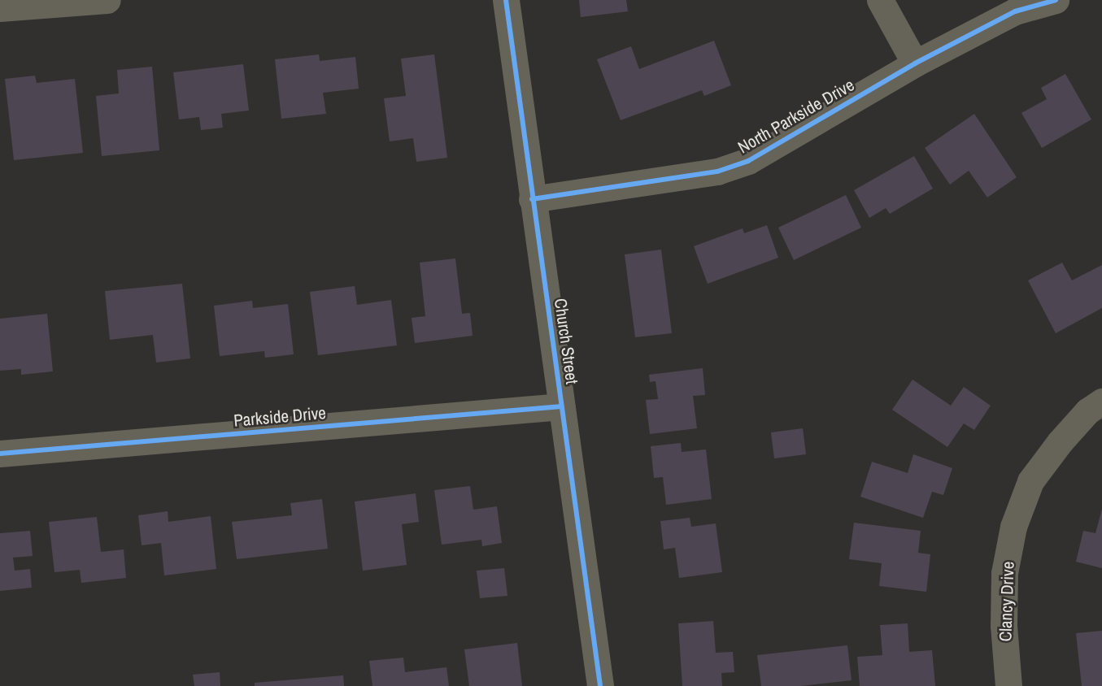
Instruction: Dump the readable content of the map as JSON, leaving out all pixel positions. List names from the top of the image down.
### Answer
{
  "streets": {
    "street": [
      "North Parkside Drive",
      "Church Street",
      "Parkside Drive",
      "Clancy Drive"
    ]
  },
  "crossings": [
    ["North Parkside Drive", "Church Street"],
    ["Church Street", "Parkside Drive"]
  ]
}
